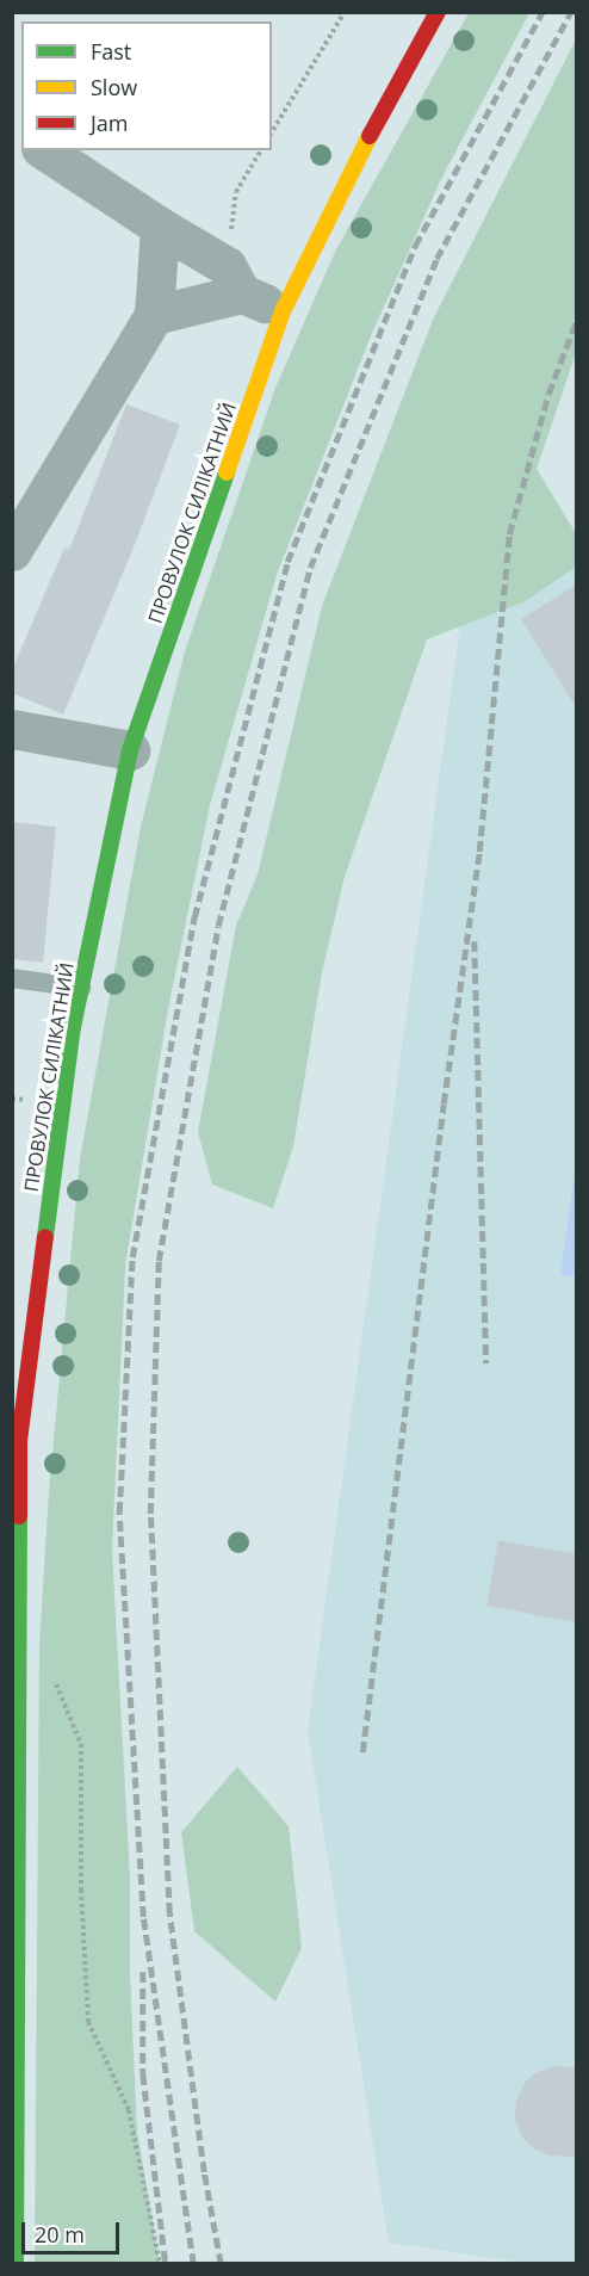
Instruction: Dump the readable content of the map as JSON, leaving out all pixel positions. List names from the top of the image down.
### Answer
{
  "streets": {
    "street": ["ПРОВУЛОК СИЛІКАТНИЙ"]
  },
  "legend": ["Fast", "Slow", "Jam"],
  "scale_bar": "20 m"
}
